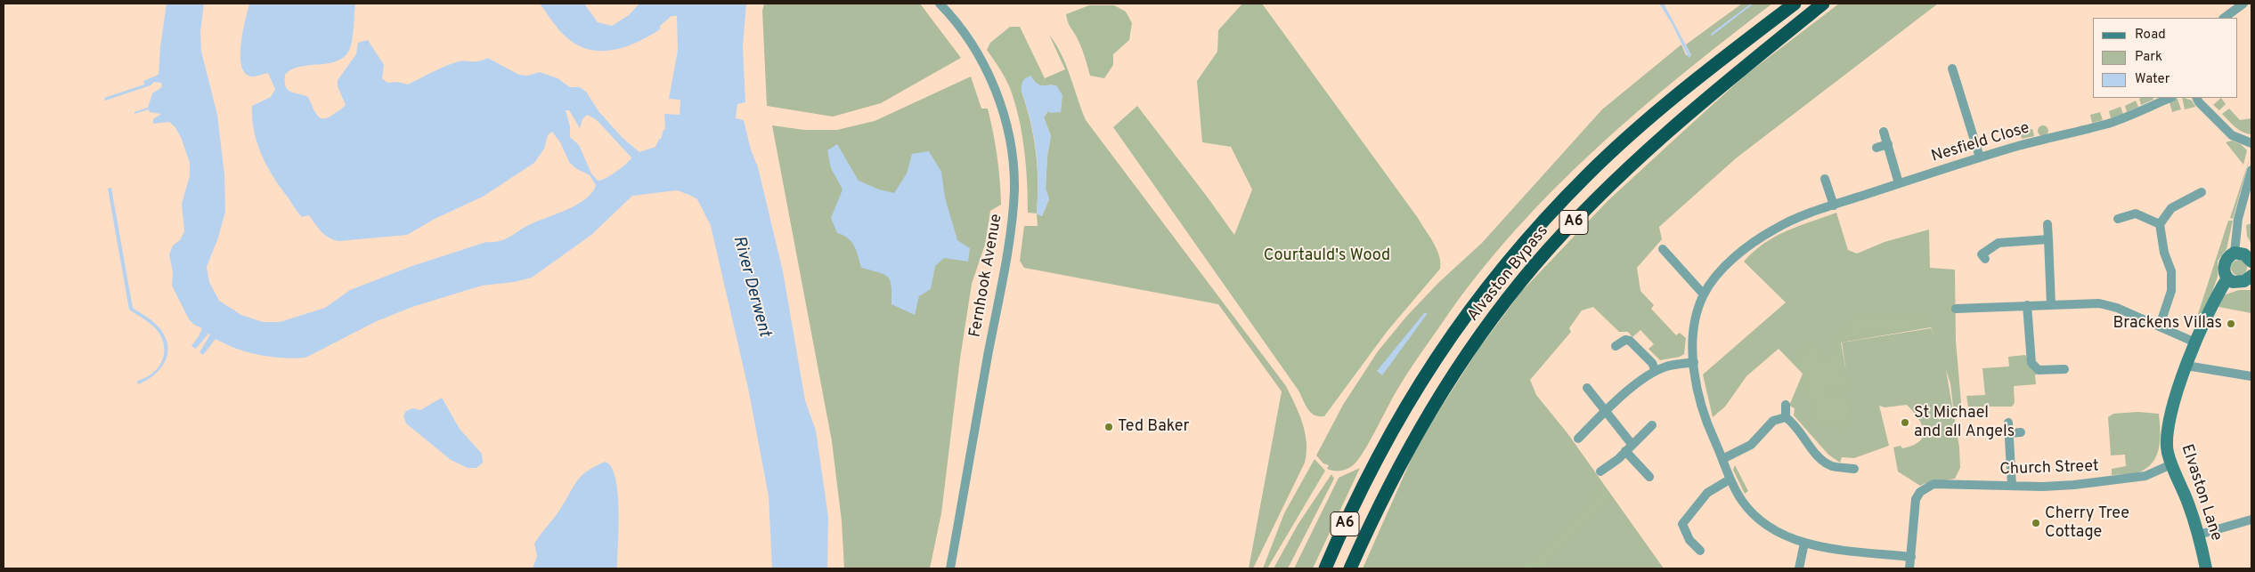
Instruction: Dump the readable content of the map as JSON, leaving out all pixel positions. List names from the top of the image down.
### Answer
{
  "streets": {
    "highway": ["A6", "Alvaston Bypass"],
    "street": [
      "Nesfield Close",
      "Fernhook Avenue",
      "Church Street",
      "Elvaston Lane"
    ]
  },
  "crossings": [
    ["Church Street", "Elvaston Lane"]
  ],
  "water": ["River Derwent"],
  "parks": ["Courtauld's Wood"],
  "places": [
    "Brackens Villas",
    "St Michael and all Angels",
    "Ted Baker",
    "Cherry Tree Cottage"
  ],
  "legend": ["Road", "Park", "Water"]
}
